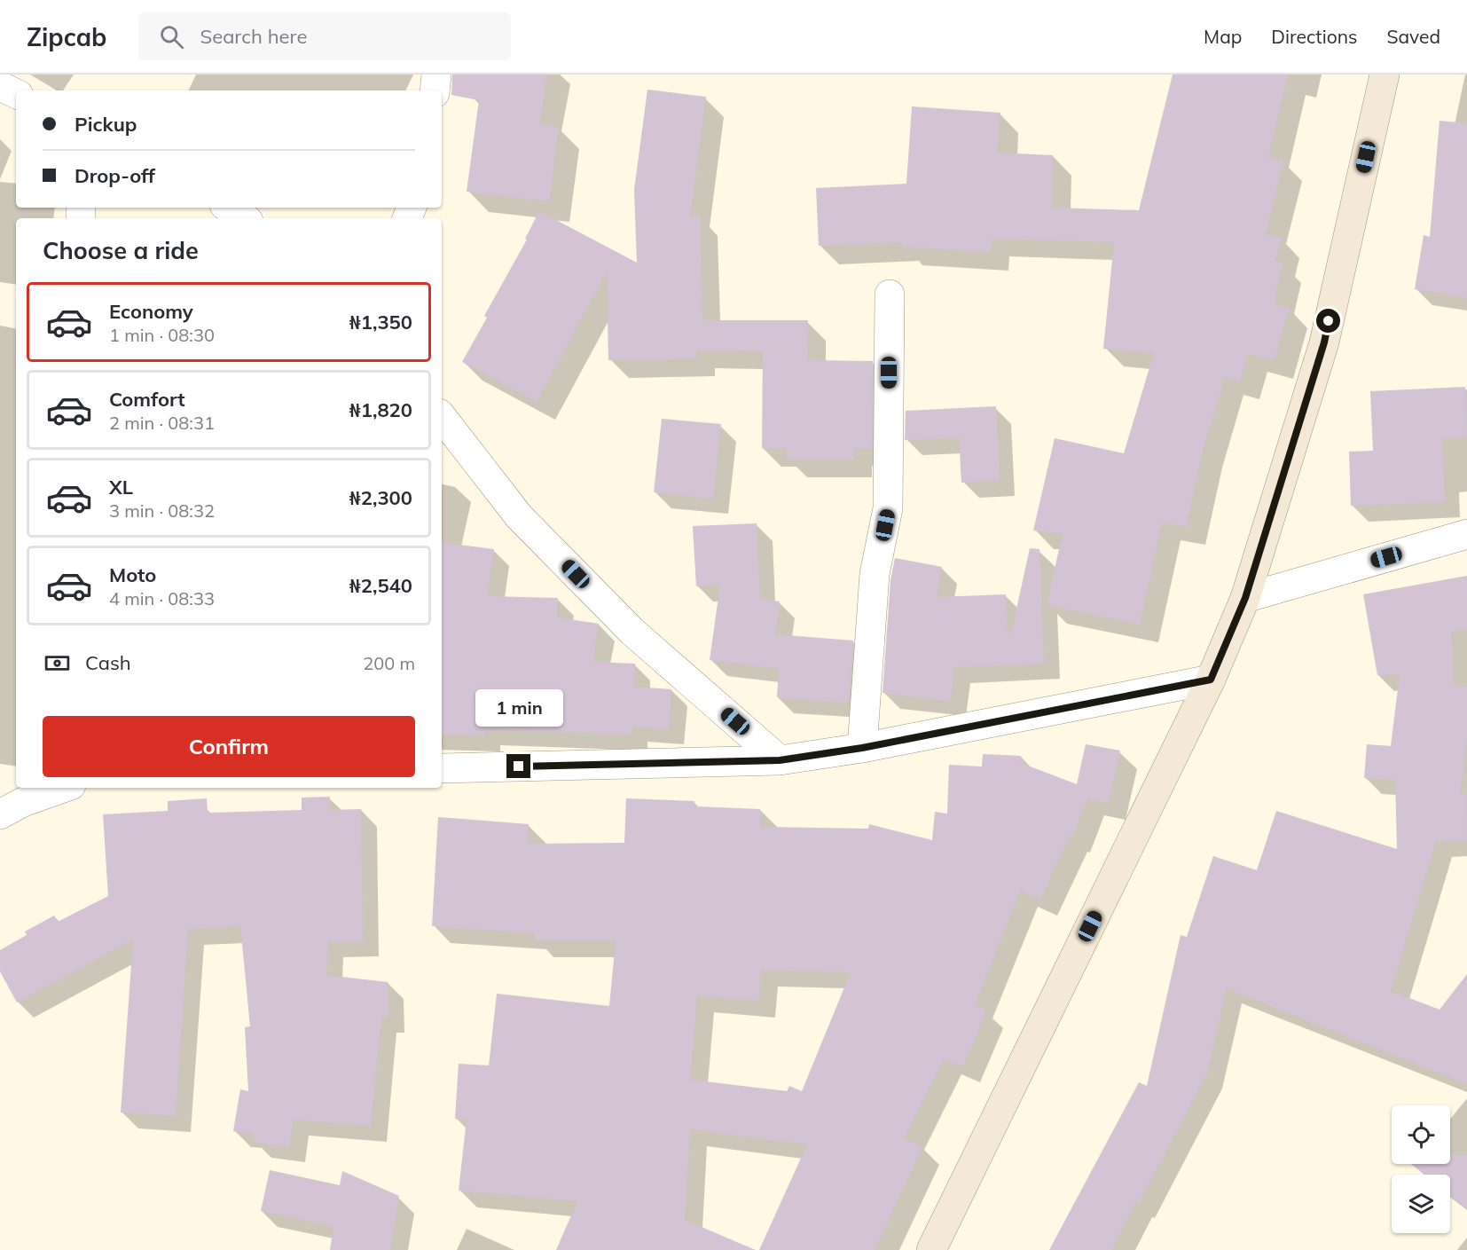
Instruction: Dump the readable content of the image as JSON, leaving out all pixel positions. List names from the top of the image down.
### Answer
{
  "page": {
    "header": "Zipcab",
    "search": "Search here",
    "nav": ["Map", "Directions", "Saved"],
    "banner": ["Pickup", "Drop-off"],
    "heading": "Choose a ride",
    "list": [
      {
        "name": "Economy",
        "note": "1 min · 08:30",
        "value": "₦1,350"
      },
      {
        "name": "Comfort",
        "note": "2 min · 08:31",
        "value": "₦1,820"
      },
      {
        "name": "XL",
        "note": "3 min · 08:32",
        "value": "₦2,300"
      },
      {
        "name": "Moto",
        "note": "4 min · 08:33",
        "value": "₦2,540"
      }
    ],
    "pay": ["Cash", "200 m"],
    "bubble": "1 min",
    "buttons": "Confirm"
  }
}
